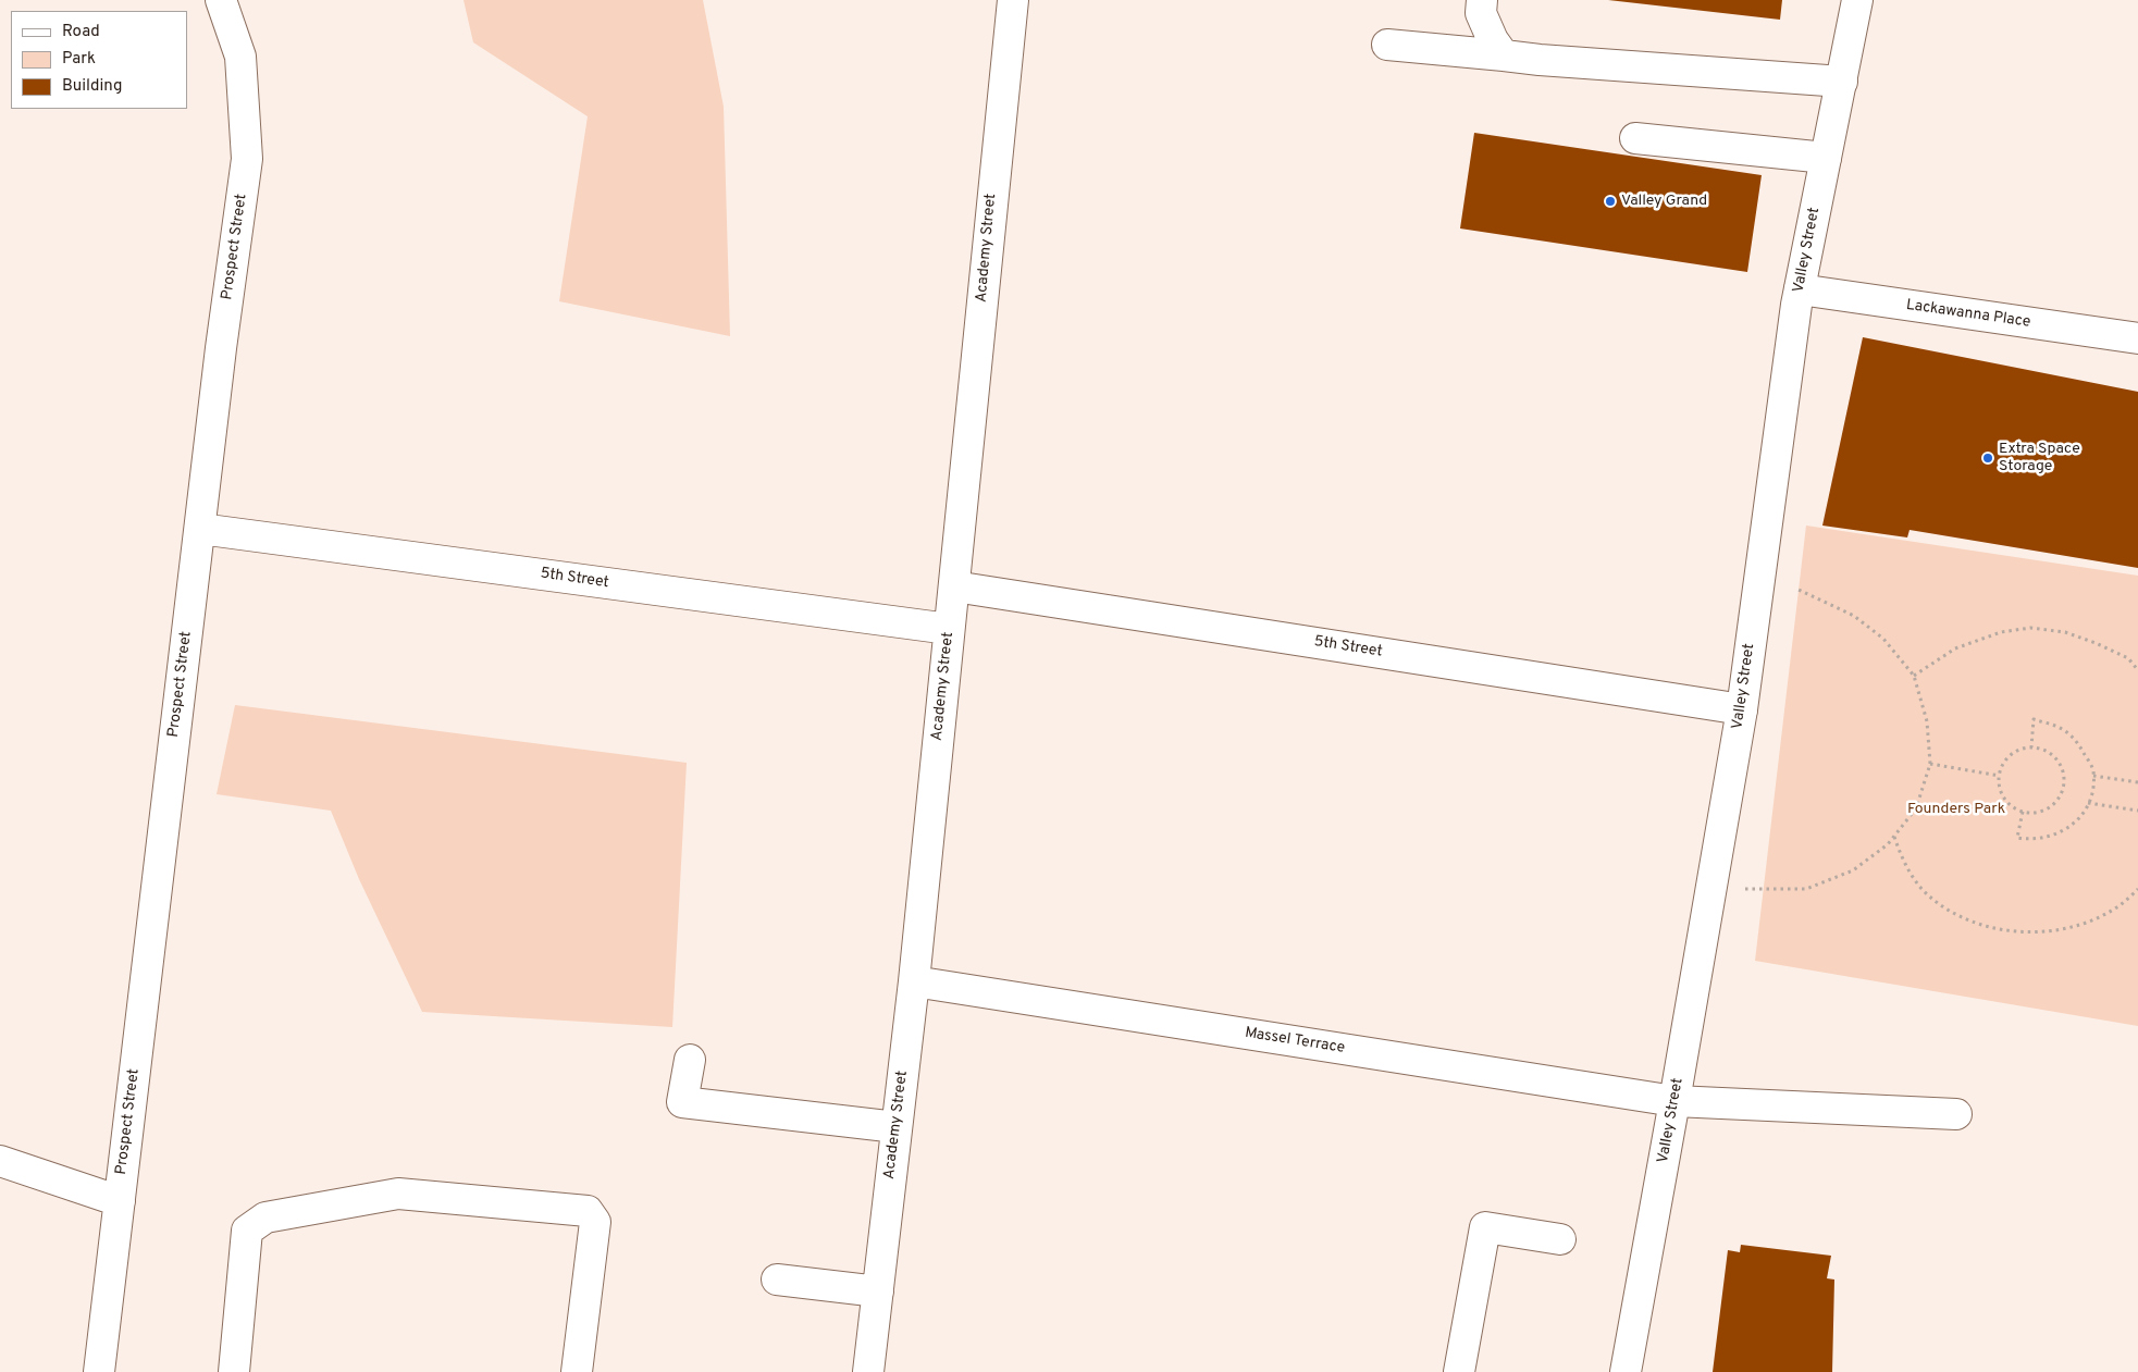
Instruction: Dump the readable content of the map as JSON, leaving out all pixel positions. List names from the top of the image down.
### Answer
{
  "streets": {
    "street": [
      "Prospect Street",
      "Academy Street",
      "Valley Street",
      "Lackawanna Place",
      "5th Street",
      "Massel Terrace"
    ]
  },
  "crossings": [
    ["Prospect Street", "5th Street"],
    ["Academy Street", "5th Street"],
    ["Academy Street", "Massel Terrace"],
    ["Valley Street", "Lackawanna Place"],
    ["Valley Street", "5th Street"],
    ["Valley Street", "Massel Terrace"]
  ],
  "parks": ["Founders Park"],
  "places": ["Valley Grand", "Extra Space Storage"],
  "legend": ["Road", "Park", "Building"]
}
